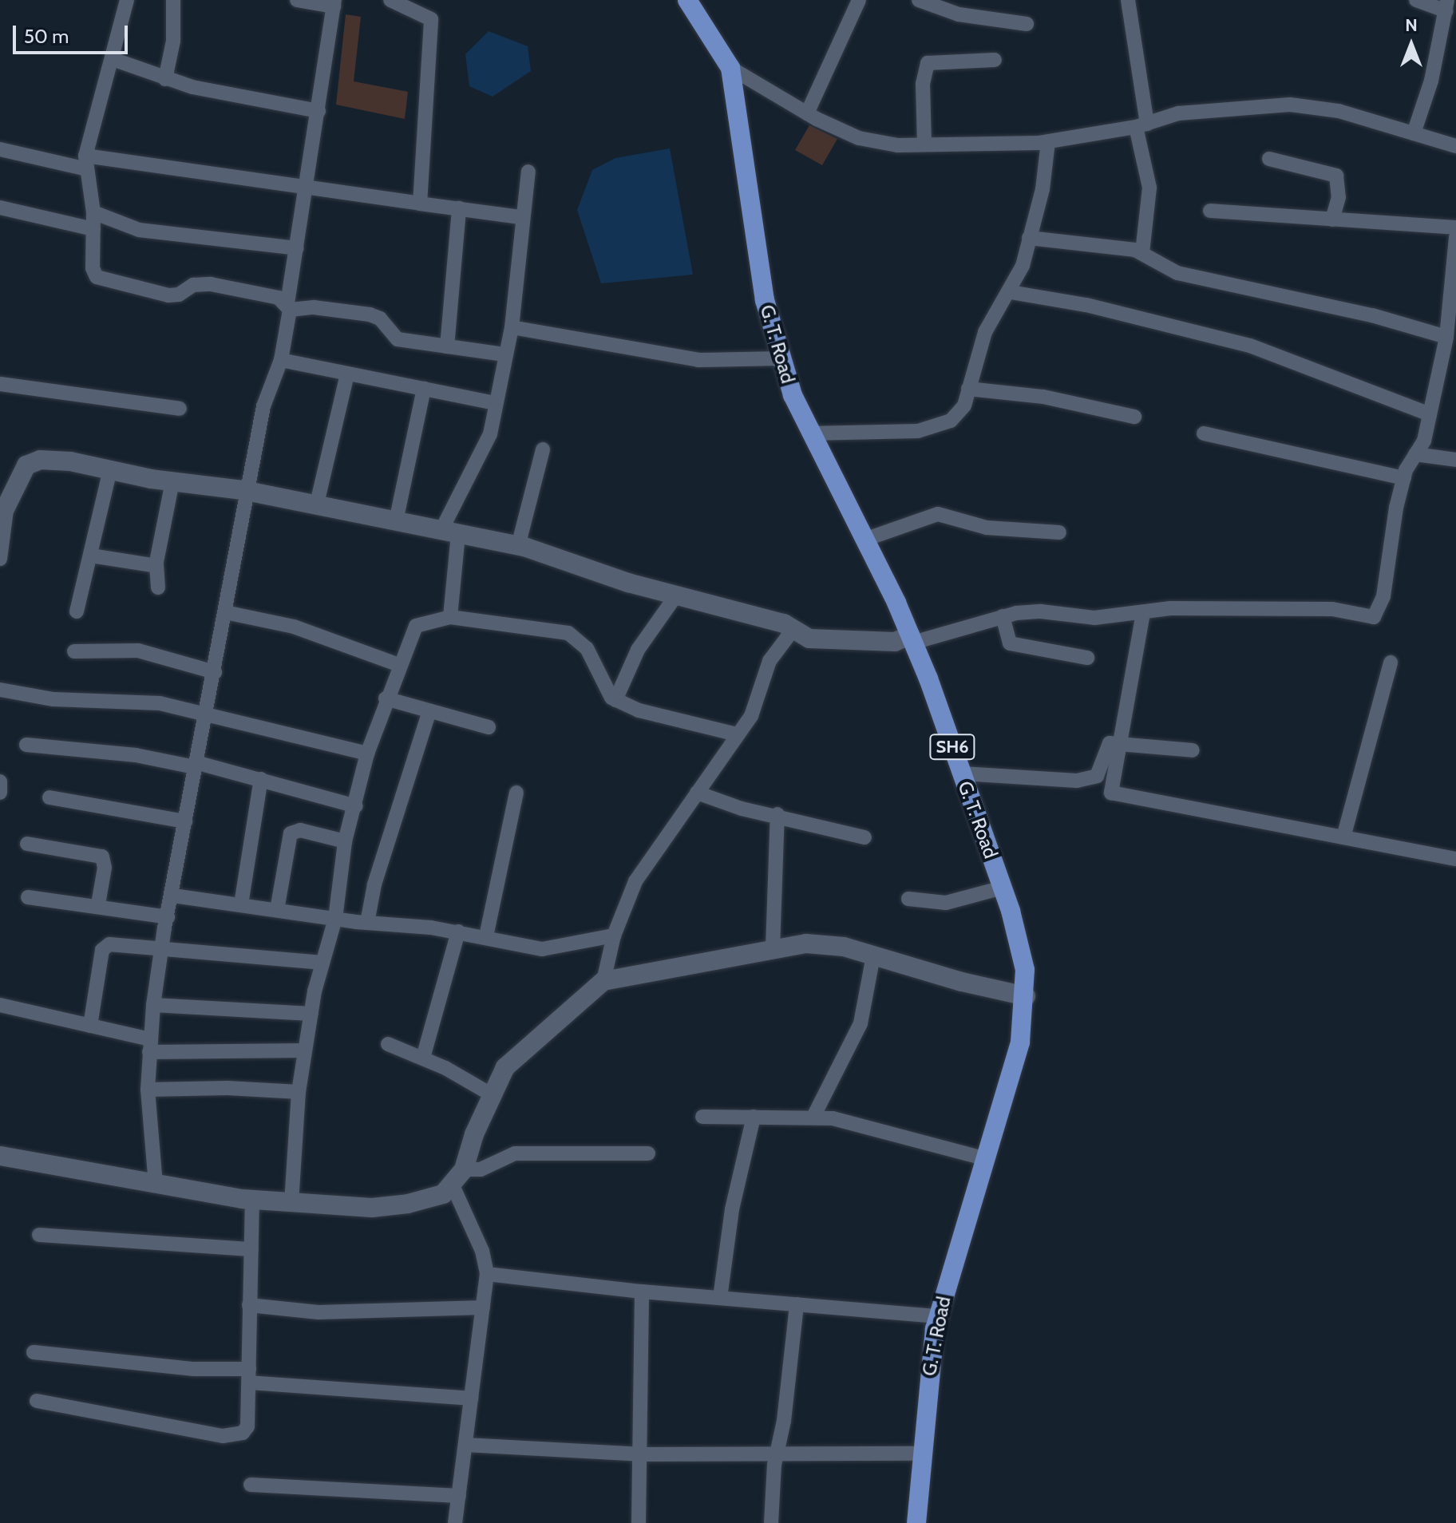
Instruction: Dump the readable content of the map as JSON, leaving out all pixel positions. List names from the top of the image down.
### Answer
{
  "streets": {
    "main road": ["G. T. Road", "SH6"]
  },
  "scale_bar": "50 m",
  "north": "top"
}
